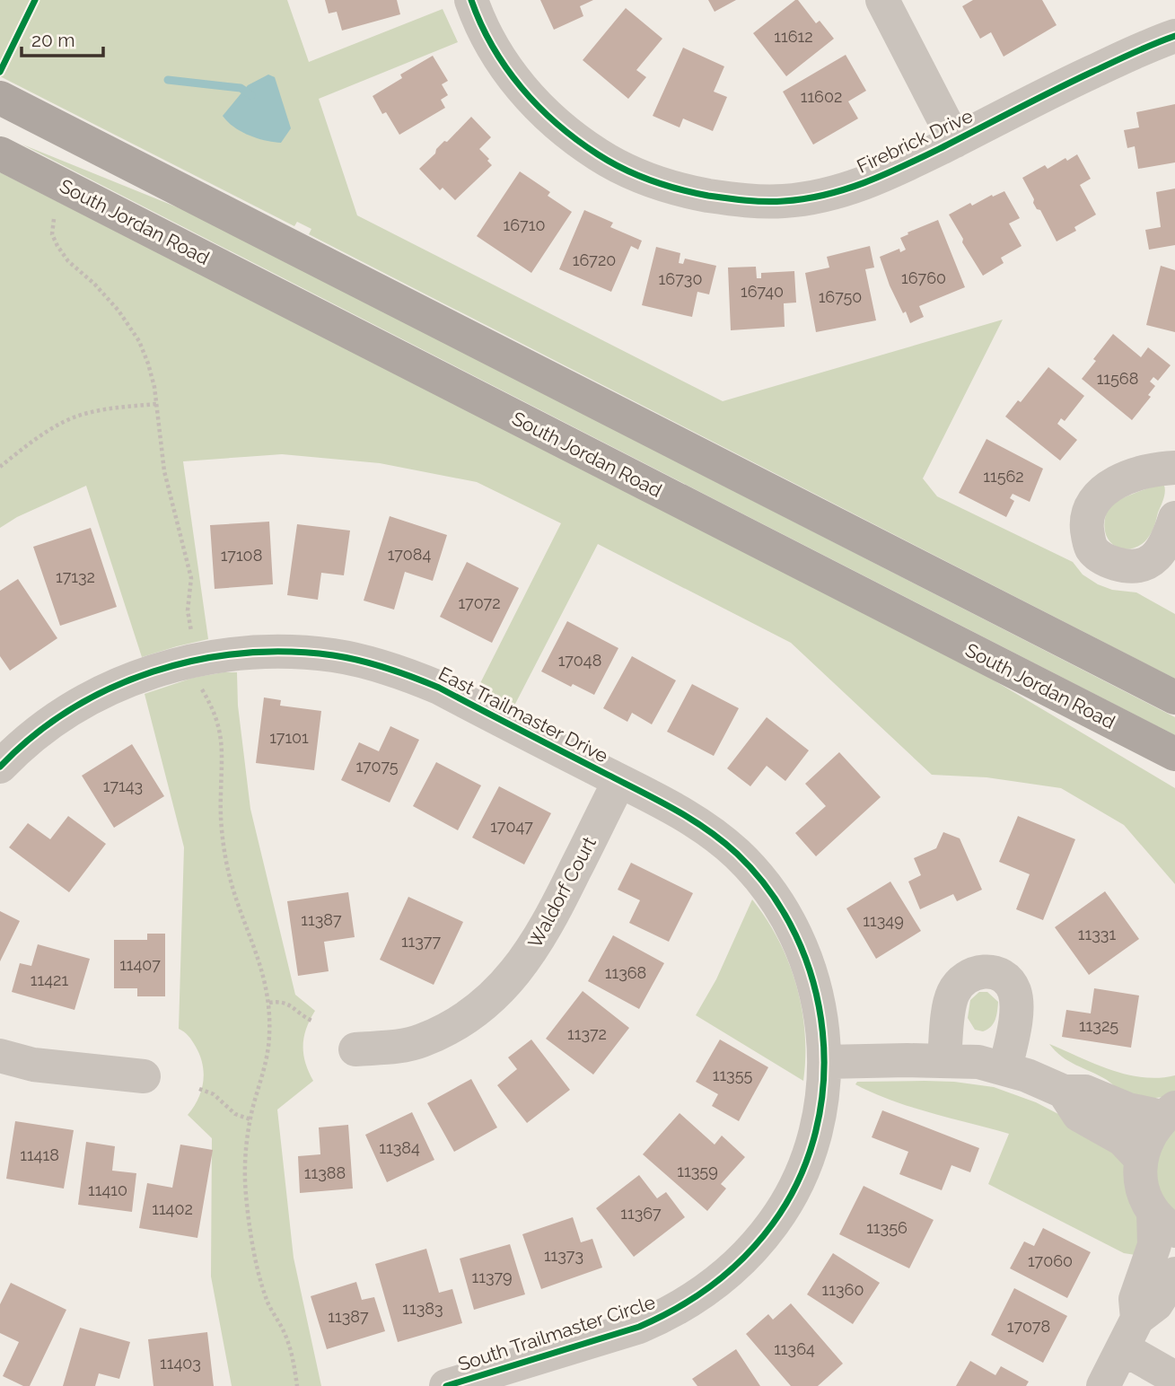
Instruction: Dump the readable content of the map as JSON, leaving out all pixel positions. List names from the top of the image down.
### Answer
{
  "streets": {
    "main road": ["South Jordan Road"],
    "street": [
      "Firebrick Drive",
      "East Trailmaster Drive",
      "Waldorf Court",
      "South Trailmaster Circle"
    ]
  },
  "crossings": [
    ["East Trailmaster Drive", "Waldorf Court"],
    ["East Trailmaster Drive", "South Trailmaster Circle"]
  ],
  "house_numbers": [
    "11612",
    "11602",
    "16710",
    "16720",
    "16760",
    "16730",
    "16740",
    "16750",
    "11568",
    "11562",
    "17084",
    "17108",
    "17132",
    "17072",
    "17048",
    "17101",
    "17075",
    "17143",
    "17047",
    "11387",
    "11349",
    "11331",
    "11377",
    "11407",
    "11368",
    "11421",
    "11325",
    "11372",
    "11355",
    "11384",
    "11418",
    "11359",
    "11388",
    "11410",
    "11402",
    "11367",
    "11356",
    "11373",
    "17060",
    "11379",
    "11360",
    "11383",
    "11387",
    "17078",
    "11364",
    "11403"
  ],
  "scale_bar": "20 m"
}
